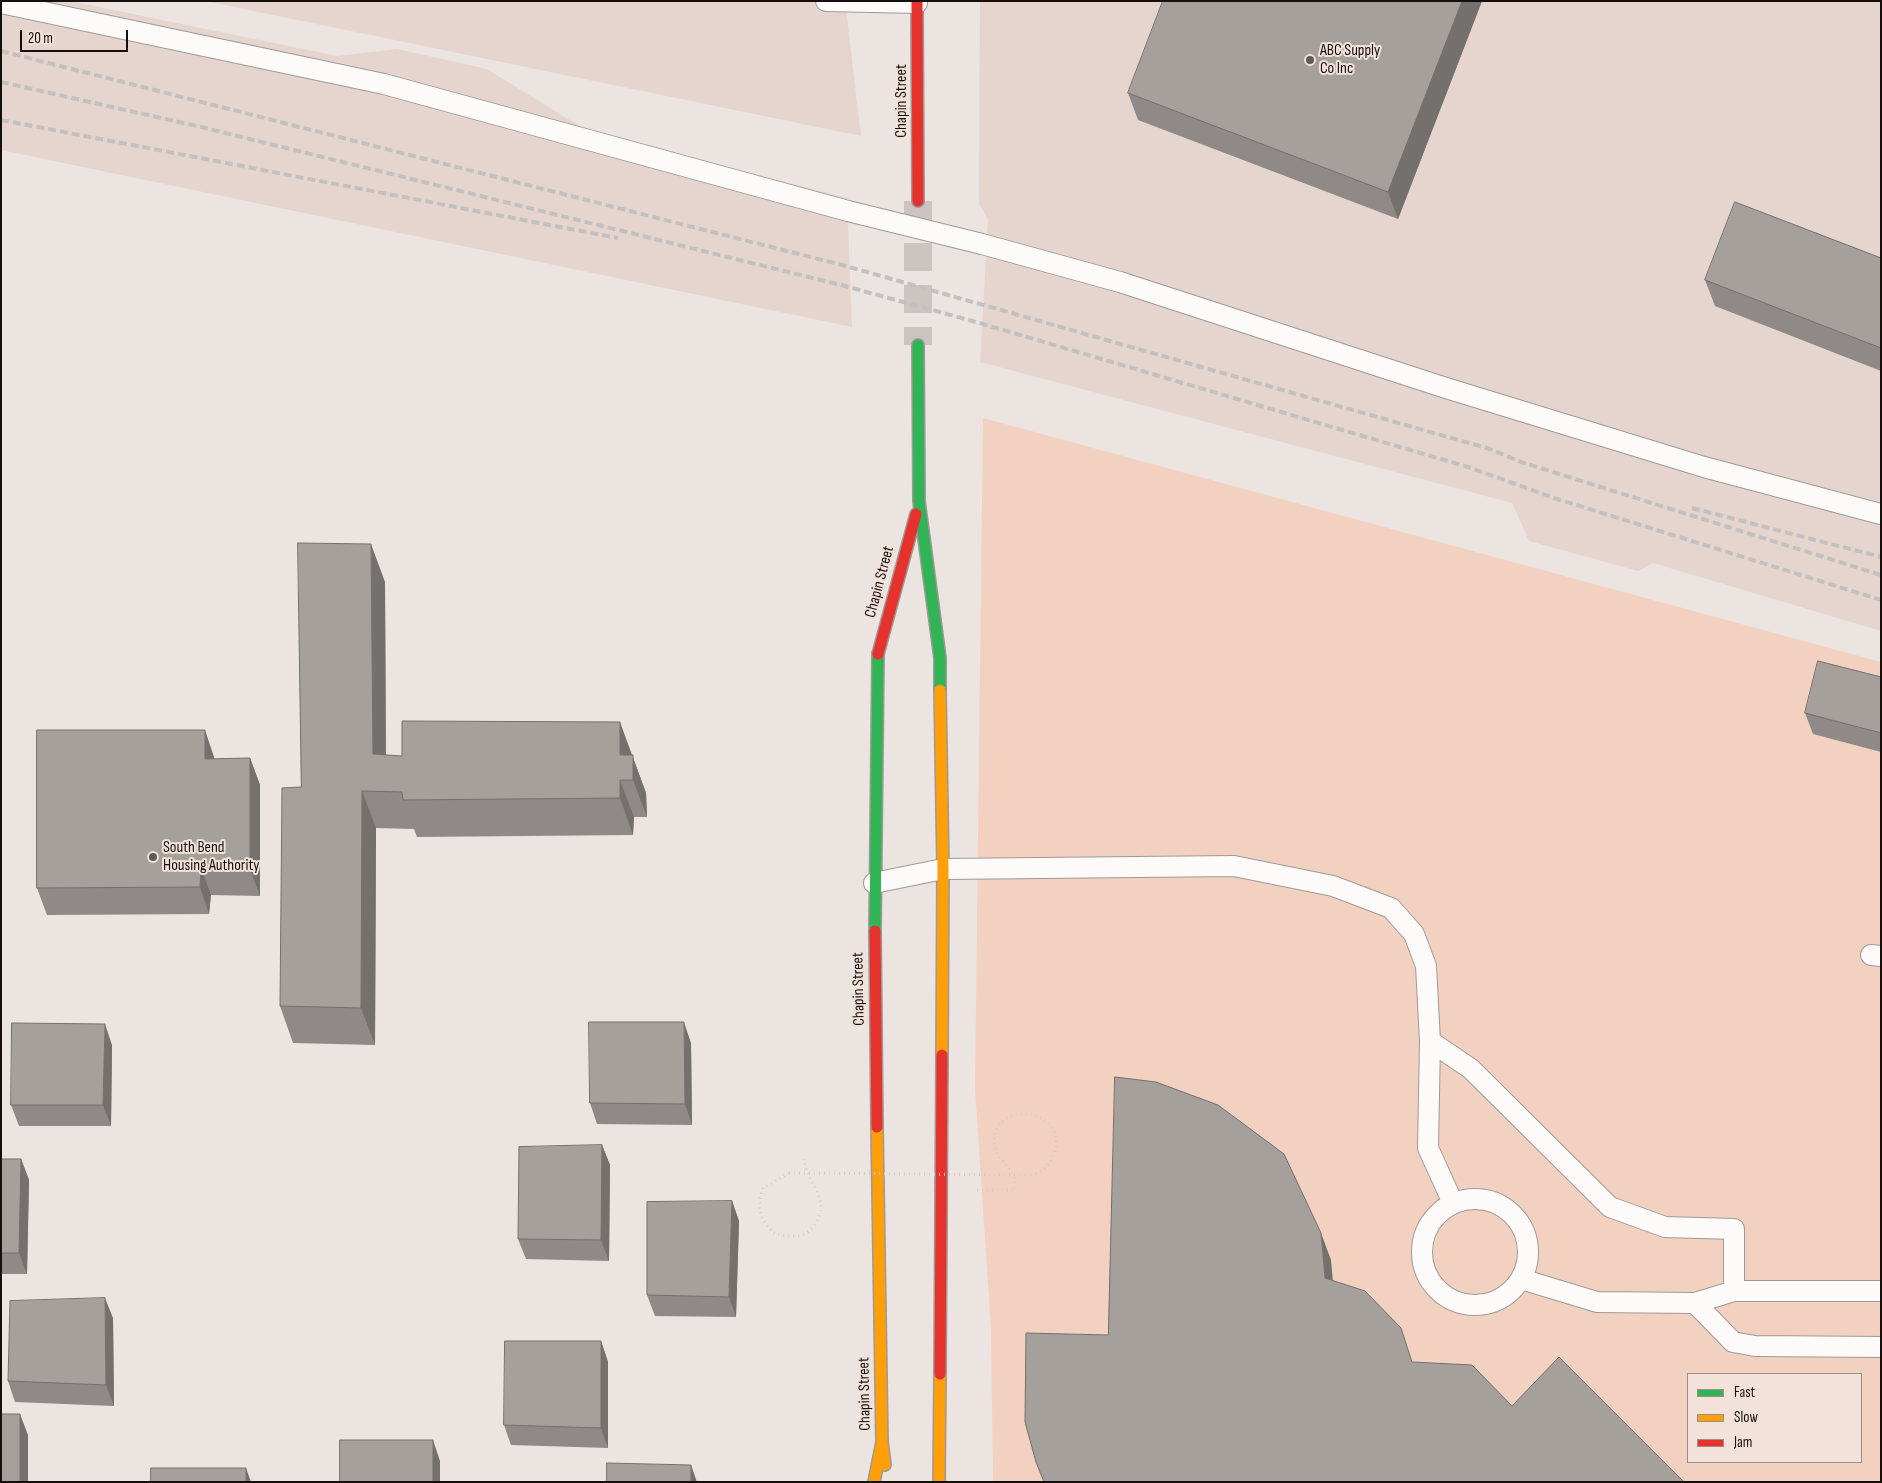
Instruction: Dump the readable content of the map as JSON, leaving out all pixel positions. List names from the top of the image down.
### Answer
{
  "streets": {
    "main road": ["Chapin Street"]
  },
  "places": ["ABC Supply Co Inc", "South Bend Housing Authority"],
  "legend": ["Fast", "Slow", "Jam"],
  "scale_bar": "20 m"
}
